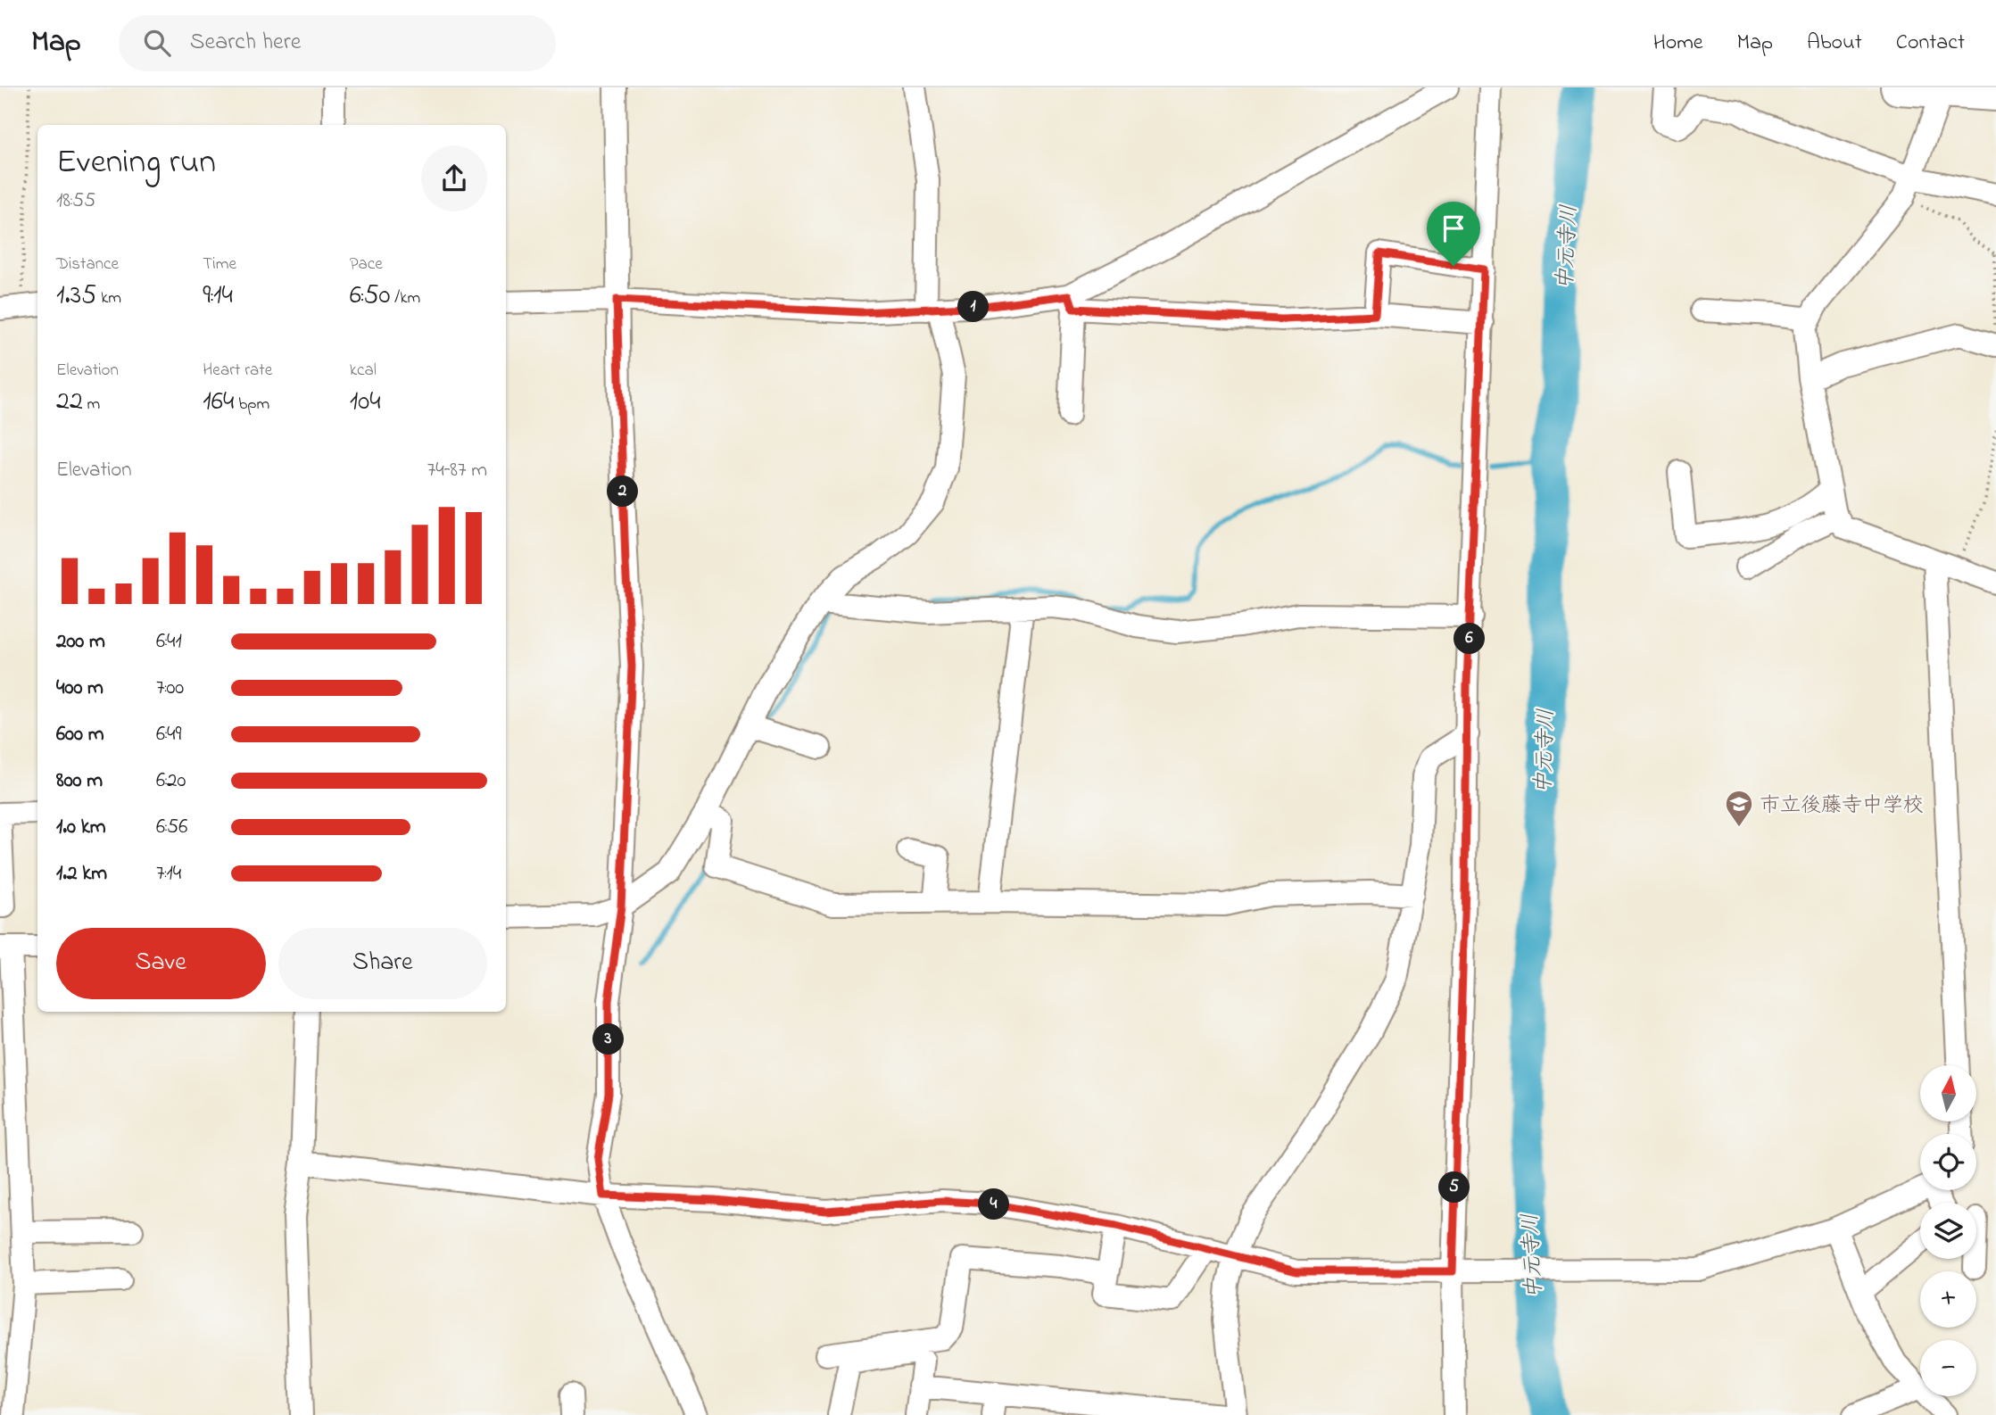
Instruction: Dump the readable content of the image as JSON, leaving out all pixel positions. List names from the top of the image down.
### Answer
{
  "water": ["中元寺川"],
  "places": {
    "school or university": ["市立後藤寺中学校"]
  },
  "north": "top",
  "page": {
    "header": "Map",
    "search": "Search here",
    "nav": [
      "Home",
      "Map",
      "About",
      "Contact"
    ],
    "heading": ["Evening run", "18:55"],
    "stats": [
      ["Distance", "1.35 km"],
      ["Time", "9:14"],
      ["Pace", "6:50 /km"],
      ["Elevation", "22 m"],
      ["Heart rate", "164 bpm"],
      ["kcal", "104"]
    ],
    "pins": [
      "1",
      "2",
      "6",
      "3",
      "5",
      "4"
    ],
    "chart": ["Elevation", "74–87 m"],
    "list": [
      {
        "name": "200 m",
        "note": "6:41"
      },
      {
        "name": "400 m",
        "note": "7:00"
      },
      {
        "name": "600 m",
        "note": "6:49"
      },
      {
        "name": "800 m",
        "note": "6:20"
      },
      {
        "name": "1.0 km",
        "note": "6:56"
      },
      {
        "name": "1.2 km",
        "note": "7:14"
      }
    ],
    "buttons": ["Save", "Share"],
    "map_buttons": ["+", "−"]
  }
}
